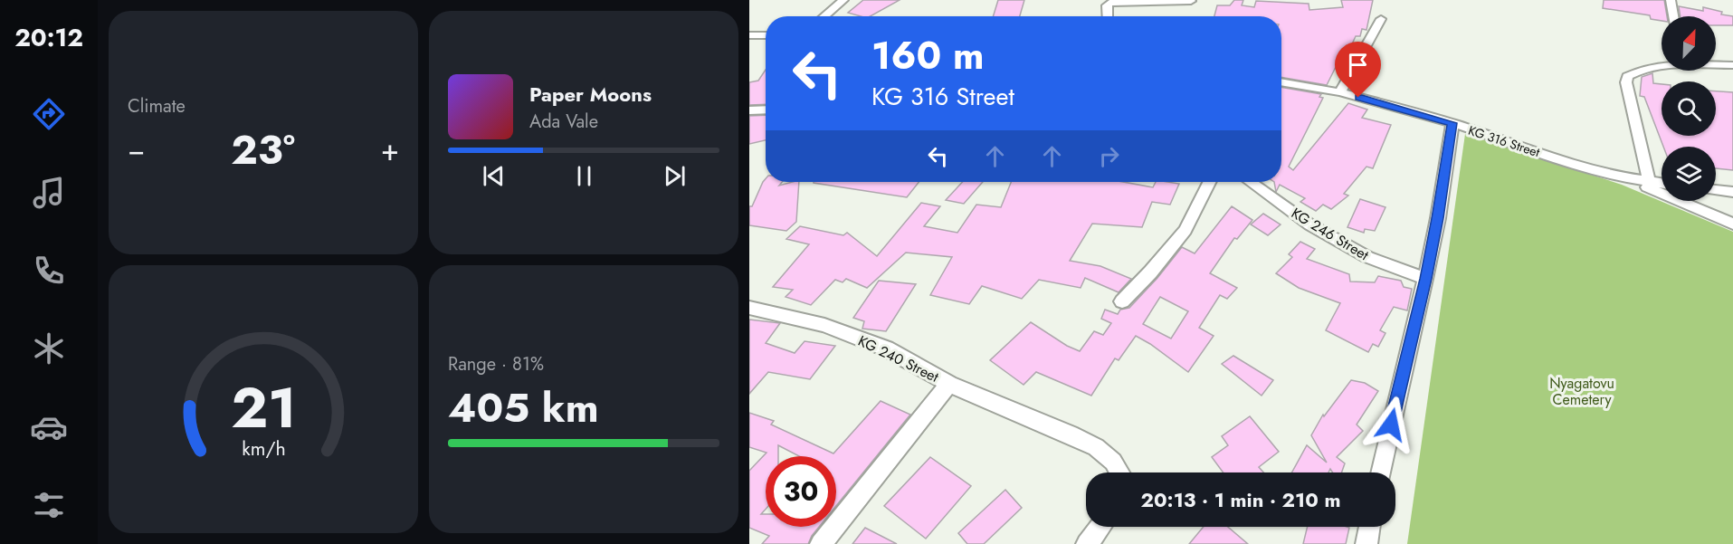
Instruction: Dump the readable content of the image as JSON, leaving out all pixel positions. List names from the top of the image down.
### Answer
{
  "streets": {
    "street": ["KG 316 Street", "KG 246 Street", "KG 240 Street"]
  },
  "parks": ["Nyagatovu Cemetery"],
  "north": "top right",
  "page": {
    "tabs": "20:12",
    "tile": [
      "Climate",
      ["Range · 81%", "405 km"]
    ],
    "turn": ["160 m", "KG 316 Street"],
    "song": ["Paper Moons", "Ada Vale"],
    "heat": ["−", "23°", "+"],
    "limit": "30",
    "trip": "20:13 · 1 min · 210 m",
    "gauge": ["21", "km/h"]
  }
}
